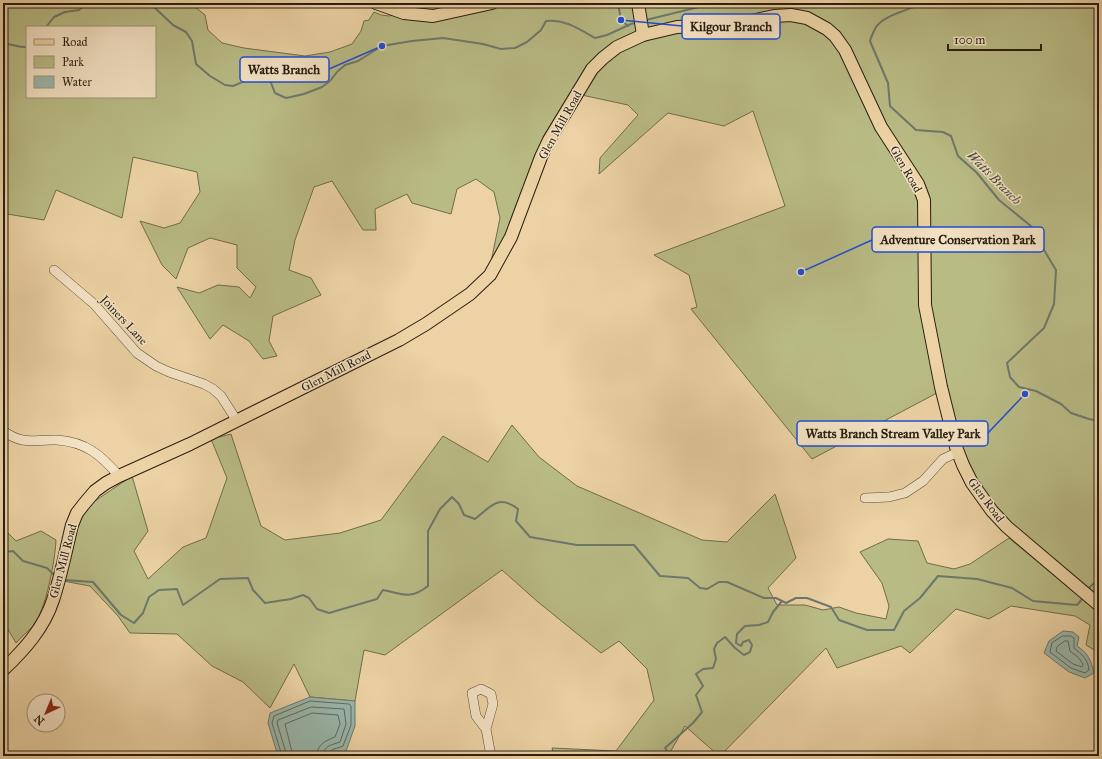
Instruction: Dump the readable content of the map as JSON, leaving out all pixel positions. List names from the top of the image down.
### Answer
{
  "streets": {
    "main road": ["Glen Mill Road", "Glen Road"],
    "street": ["Joiners Lane"]
  },
  "crossings": [
    ["Glen Mill Road", "Glen Road"],
    ["Glen Mill Road", "Joiners Lane"]
  ],
  "water": ["Watts Branch"],
  "places": [
    "Kilgour Branch",
    "Watts Branch",
    "Adventure Conservation Park",
    "Watts Branch Stream Valley Park"
  ],
  "legend": ["Road", "Park", "Water"],
  "scale_bar": "100 m",
  "north": "bottom left"
}
